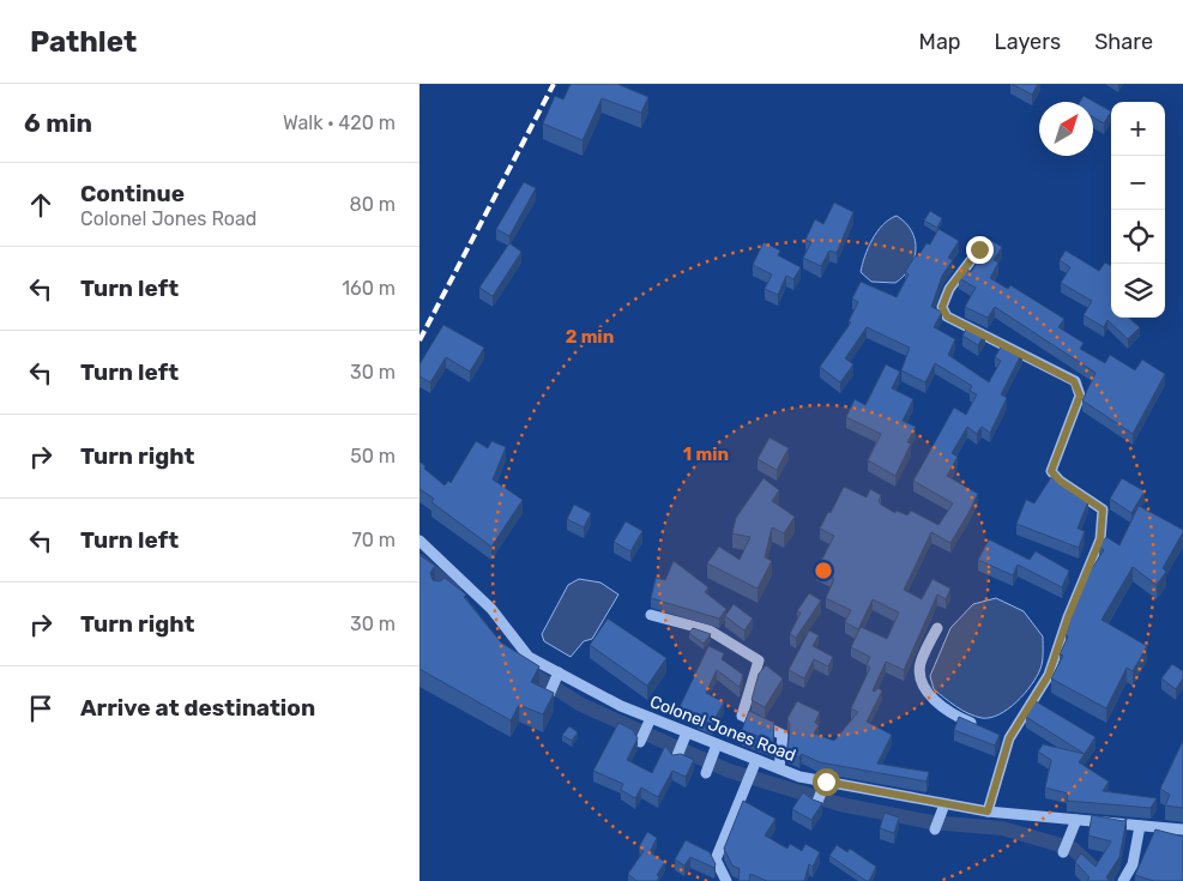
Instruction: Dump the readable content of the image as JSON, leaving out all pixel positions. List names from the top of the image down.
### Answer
{
  "streets": {
    "street": ["Colonel Jones Road"]
  },
  "north": "top right",
  "page": {
    "header": "Pathlet",
    "nav": ["Map", "Layers", "Share"],
    "heading": ["6 min", "Walk · 420 m"],
    "map_buttons": ["+", "−"],
    "list": [
      ["Continue", "Colonel Jones Road", "80 m"],
      ["Turn left", "160 m"],
      ["Turn left", "30 m"],
      ["Turn right", "50 m"],
      ["Turn left", "70 m"],
      ["Turn right", "30 m"],
      "Arrive at destination"
    ]
  },
  "rings": ["2 min", "1 min"]
}
